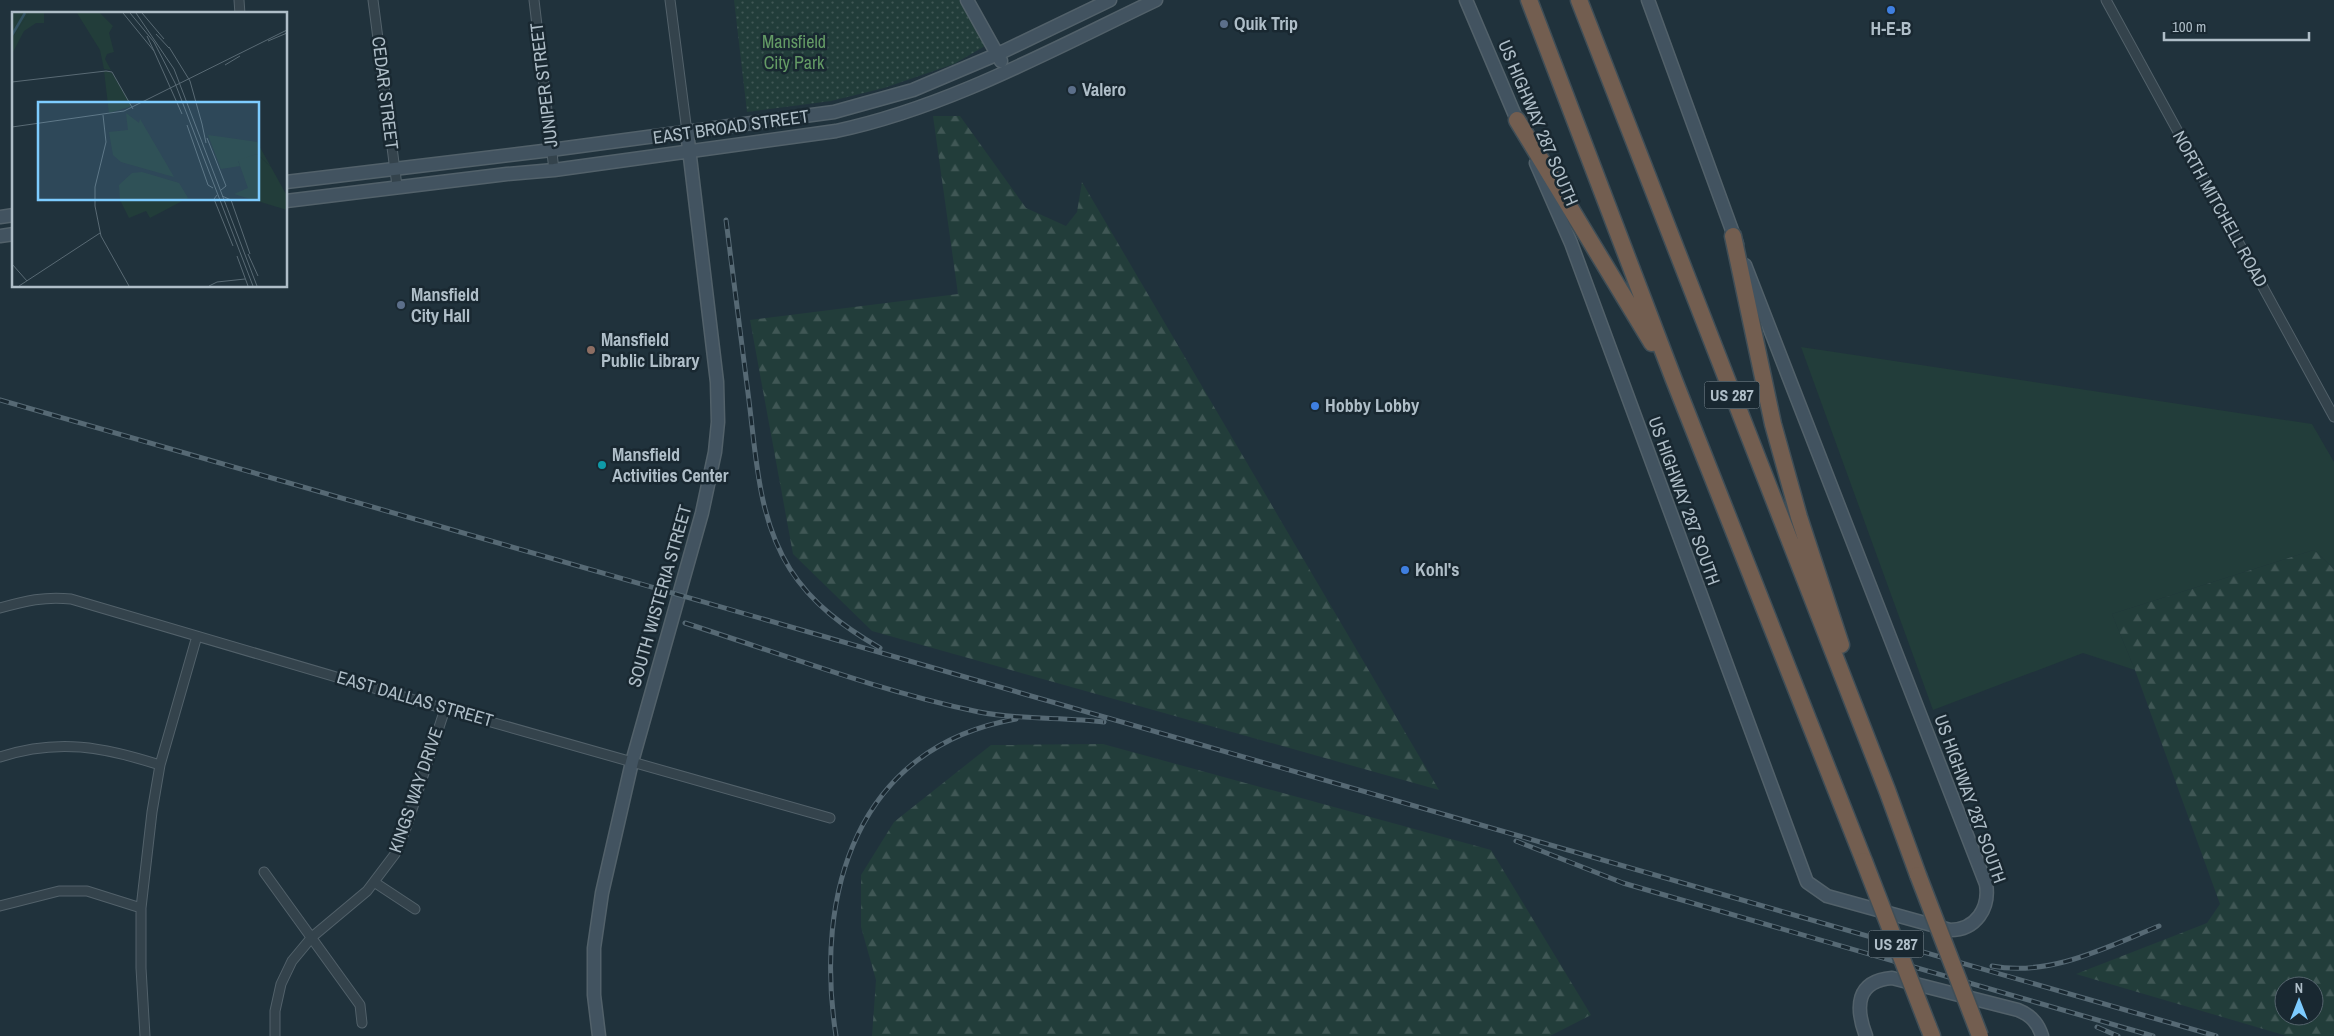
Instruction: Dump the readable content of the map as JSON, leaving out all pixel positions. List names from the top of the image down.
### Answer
{
  "streets": {
    "highway": ["US 287"],
    "street": [
      "JUNIPER STREET",
      "CEDAR STREET",
      "US HIGHWAY 287 SOUTH",
      "EAST BROAD STREET",
      "NORTH MITCHELL ROAD",
      "SOUTH WISTERIA STREET",
      "EAST DALLAS STREET",
      "KINGS WAY DRIVE"
    ]
  },
  "crossings": [
    ["JUNIPER STREET", "EAST BROAD STREET"],
    ["CEDAR STREET", "EAST BROAD STREET"],
    ["EAST BROAD STREET", "SOUTH WISTERIA STREET"],
    ["SOUTH WISTERIA STREET", "EAST DALLAS STREET"],
    ["EAST DALLAS STREET", "KINGS WAY DRIVE"]
  ],
  "parks": ["Mansfield City Park"],
  "places": [
    "H-E-B",
    "Quik Trip",
    "Valero",
    "Mansfield City Hall",
    "Mansfield Public Library",
    "Hobby Lobby",
    "Mansfield Activities Center",
    "Kohl's"
  ],
  "scale_bar": "100 m",
  "north": "top"
}
